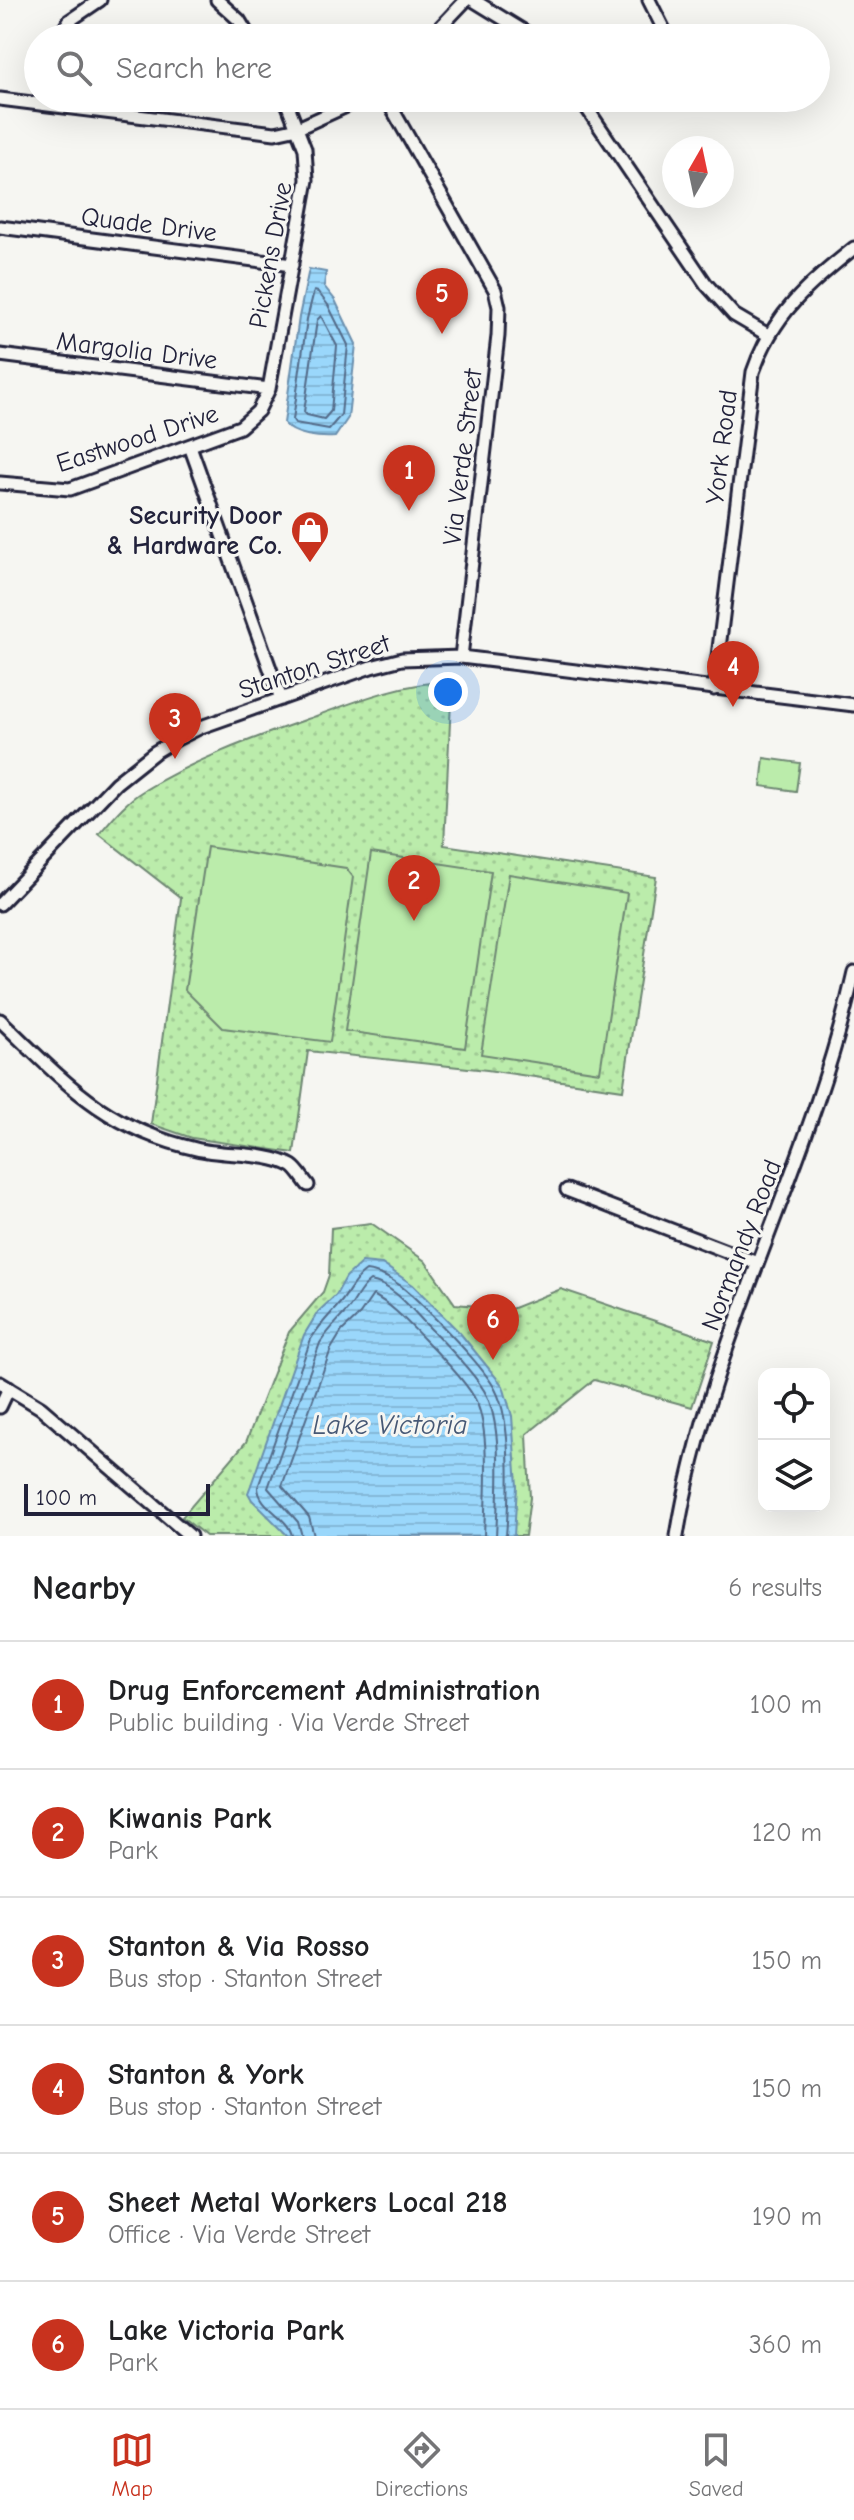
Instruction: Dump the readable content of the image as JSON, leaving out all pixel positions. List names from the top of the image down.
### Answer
{
  "streets": {
    "street": [
      "Quade Drive",
      "Pickens Drive",
      "Margolia Drive",
      "Eastwood Drive",
      "York Road",
      "Via Verde Street",
      "Stanton Street",
      "Normandy Road"
    ]
  },
  "crossings": [
    ["Quade Drive", "Pickens Drive"],
    ["Pickens Drive", "Margolia Drive"],
    ["Pickens Drive", "Eastwood Drive"],
    ["Margolia Drive", "Eastwood Drive"],
    ["York Road", "Stanton Street"],
    ["Via Verde Street", "Stanton Street"]
  ],
  "water": ["Lake Victoria"],
  "places": {
    "shop": ["Security Door & Hardware Co."]
  },
  "scale_bar": "100 m",
  "north": "top",
  "page": {
    "search": "Search here",
    "pins": [
      "5",
      "1",
      "4",
      "3",
      "2",
      "6"
    ],
    "scale": "100 m",
    "heading": ["Nearby", "6 results"],
    "list": [
      {
        "mark": "1",
        "name": "Drug Enforcement Administration",
        "note": "Public building · Via Verde Street",
        "value": "100 m"
      },
      {
        "mark": "2",
        "name": "Kiwanis Park",
        "note": "Park",
        "value": "120 m"
      },
      {
        "mark": "3",
        "name": "Stanton & Via Rosso",
        "note": "Bus stop · Stanton Street",
        "value": "150 m"
      },
      {
        "mark": "4",
        "name": "Stanton & York",
        "note": "Bus stop · Stanton Street",
        "value": "150 m"
      },
      {
        "mark": "5",
        "name": "Sheet Metal Workers Local 218",
        "note": "Office · Via Verde Street",
        "value": "190 m"
      },
      {
        "mark": "6",
        "name": "Lake Victoria Park",
        "note": "Park",
        "value": "360 m"
      }
    ],
    "nav": ["Map", "Directions", "Saved"]
  }
}
